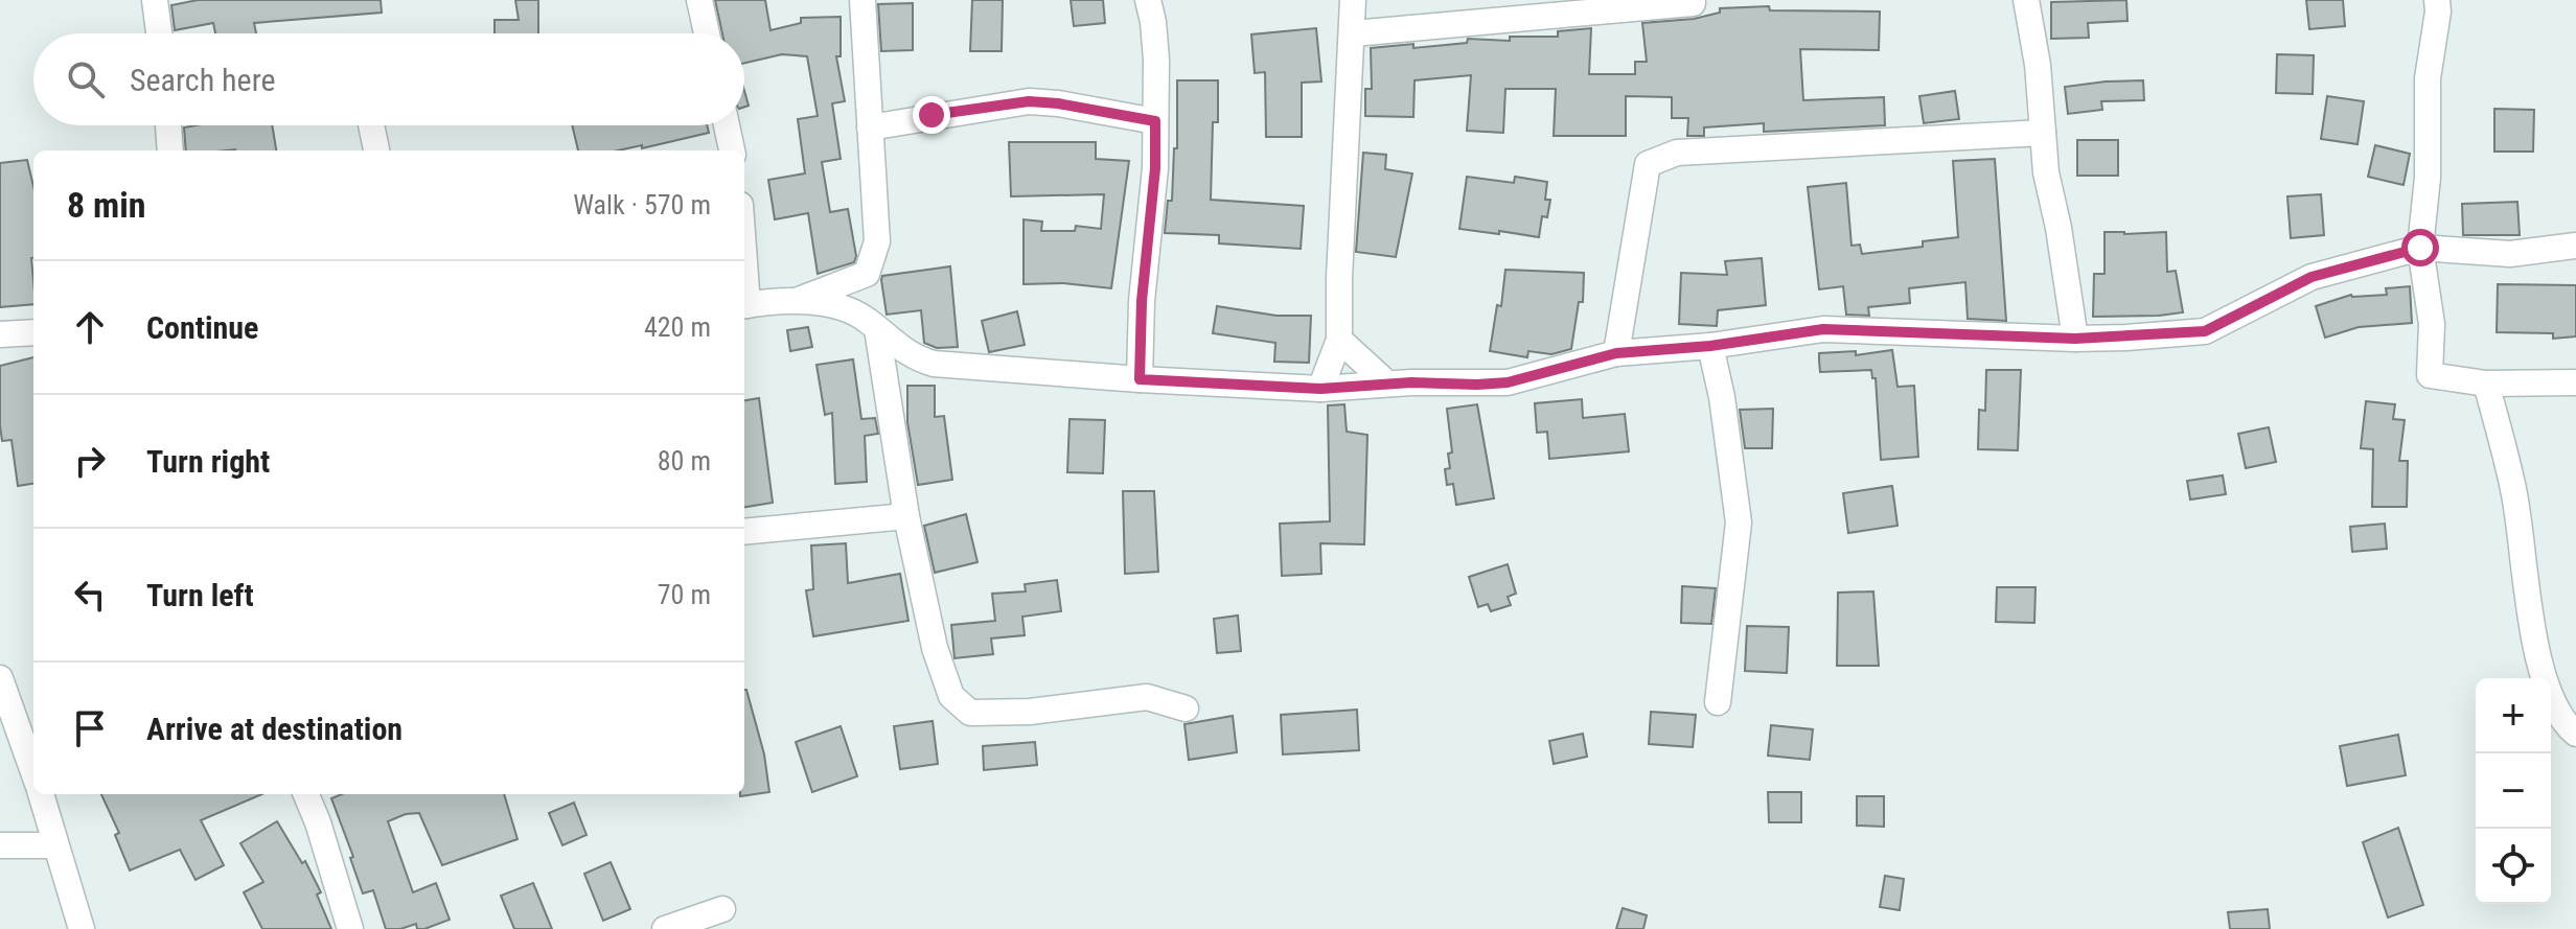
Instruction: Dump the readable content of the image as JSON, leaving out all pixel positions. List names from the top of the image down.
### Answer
{
  "page": {
    "search": "Search here",
    "heading": ["8 min", "Walk · 570 m"],
    "list": [
      ["Continue", "420 m"],
      ["Turn right", "80 m"],
      ["Turn left", "70 m"],
      "Arrive at destination"
    ],
    "map_buttons": ["+", "−"]
  }
}
